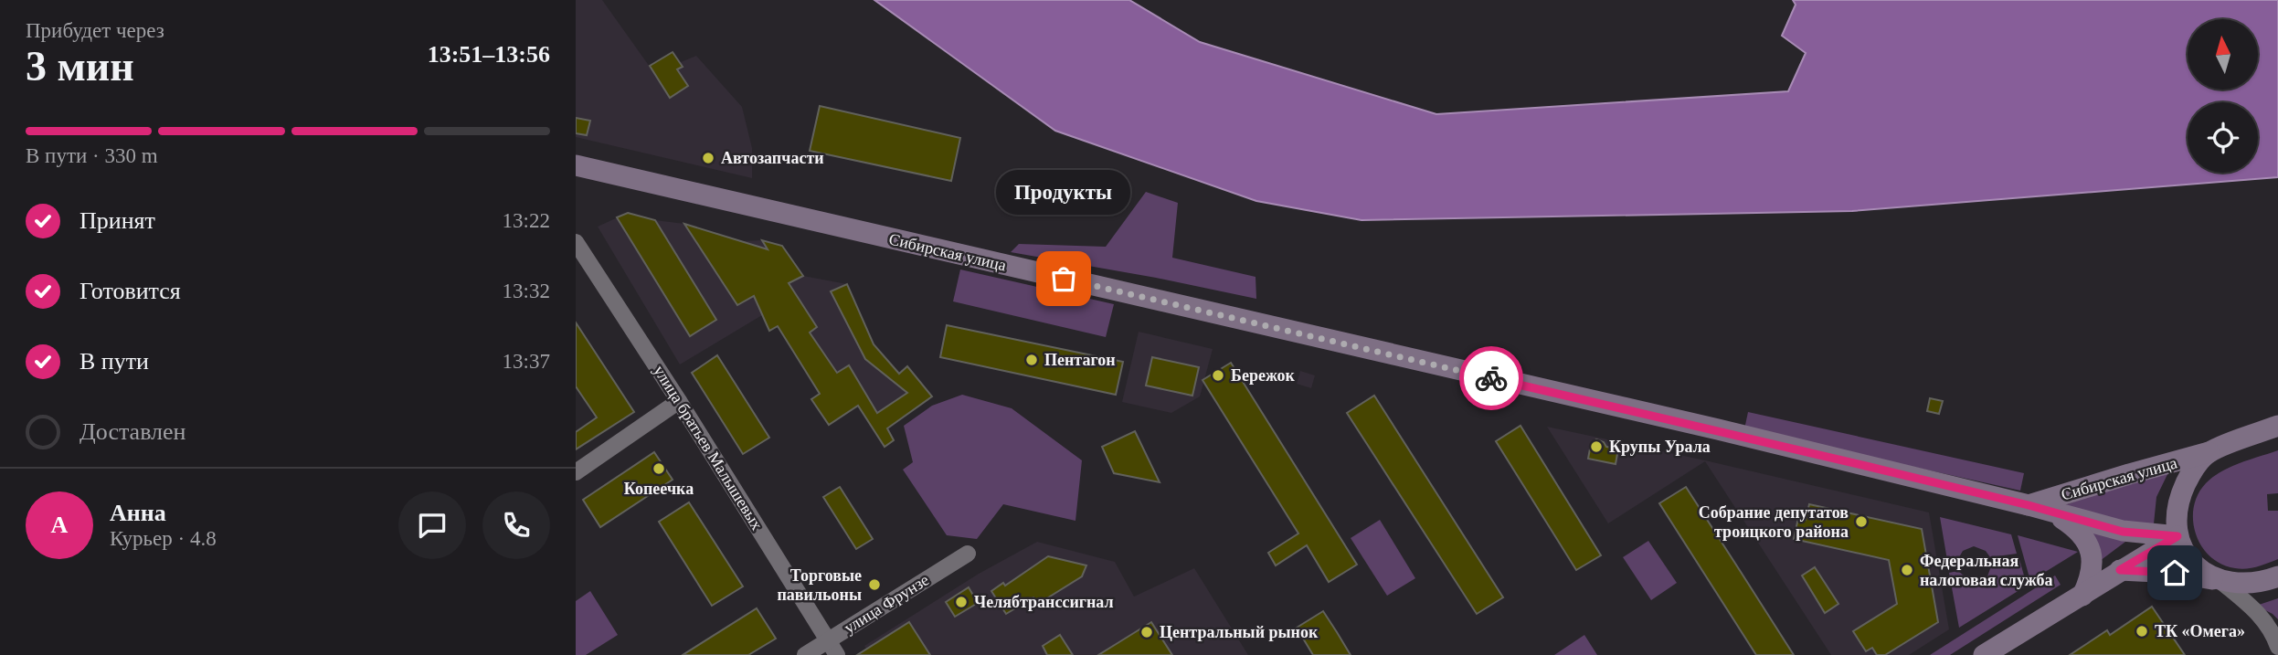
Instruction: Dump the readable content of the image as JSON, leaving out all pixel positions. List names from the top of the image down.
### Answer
{
  "streets": {
    "street": ["Сибирская улица", "улица братьев Малышевых", "улица Фрунзе"]
  },
  "crossings": [
    ["улица братьев Малышевых", "улица Фрунзе"]
  ],
  "places": [
    "Автозапчасти",
    "Продукты",
    "Пентагон",
    "Бережок",
    "Крупы Урала",
    "Копеечка",
    "Собрание депутатов троицкого района",
    "Федеральная налоговая служба",
    "Торговые павильоны",
    "Челябтранссигнал",
    "ТК «Омега»",
    "Центральный рынок"
  ],
  "north": "top",
  "page": {
    "heading": ["3 мин", "Прибудет через", "13:51–13:56"],
    "panel": ["Анна", "Курьер · 4.8"],
    "bar": "В пути · 330 m",
    "bubble": "Продукты",
    "list": [
      ["Принят", "13:22"],
      ["Готовится", "13:32"],
      ["В пути", "13:37"],
      "Доставлен"
    ],
    "round": "А"
  }
}
